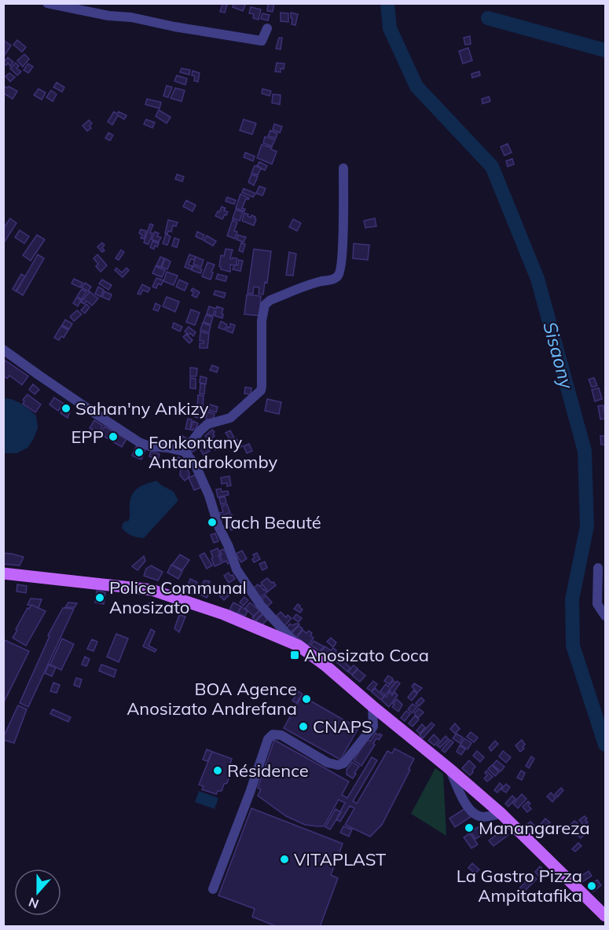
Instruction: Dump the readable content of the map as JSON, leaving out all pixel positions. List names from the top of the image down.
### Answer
{
  "water": ["Sisaony"],
  "places": {
    "other": [
      "Sahan'ny Ankizy",
      "EPP",
      "Fonkontany Antandrokomby",
      "Tach Beauté",
      "Police Communal Anosizato",
      "BOA Agence Anosizato Andrefana",
      "CNAPS",
      "Résidence",
      "Manangareza",
      "VITAPLAST",
      "La Gastro Pizza Ampitatafika"
    ],
    "transit": ["Anosizato Coca"]
  },
  "north": "bottom"
}
